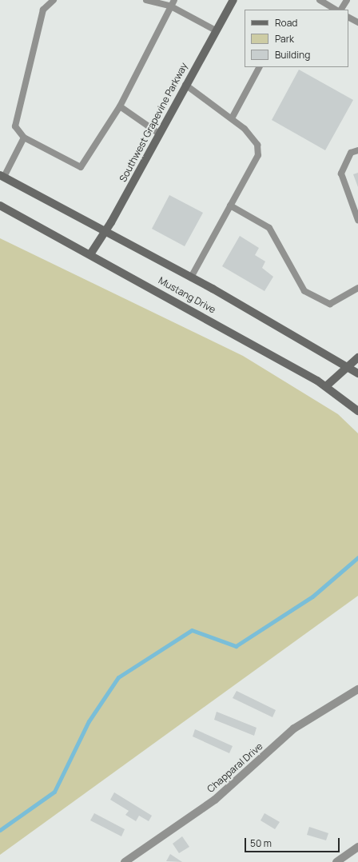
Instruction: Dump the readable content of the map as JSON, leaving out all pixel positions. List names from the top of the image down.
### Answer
{
  "streets": {
    "main road": ["Southwest Grapevine Parkway", "Mustang Drive"],
    "street": ["Chapparal Drive"]
  },
  "crossings": [
    ["Southwest Grapevine Parkway", "Mustang Drive"]
  ],
  "legend": ["Road", "Park", "Building"],
  "scale_bar": "50 m"
}
